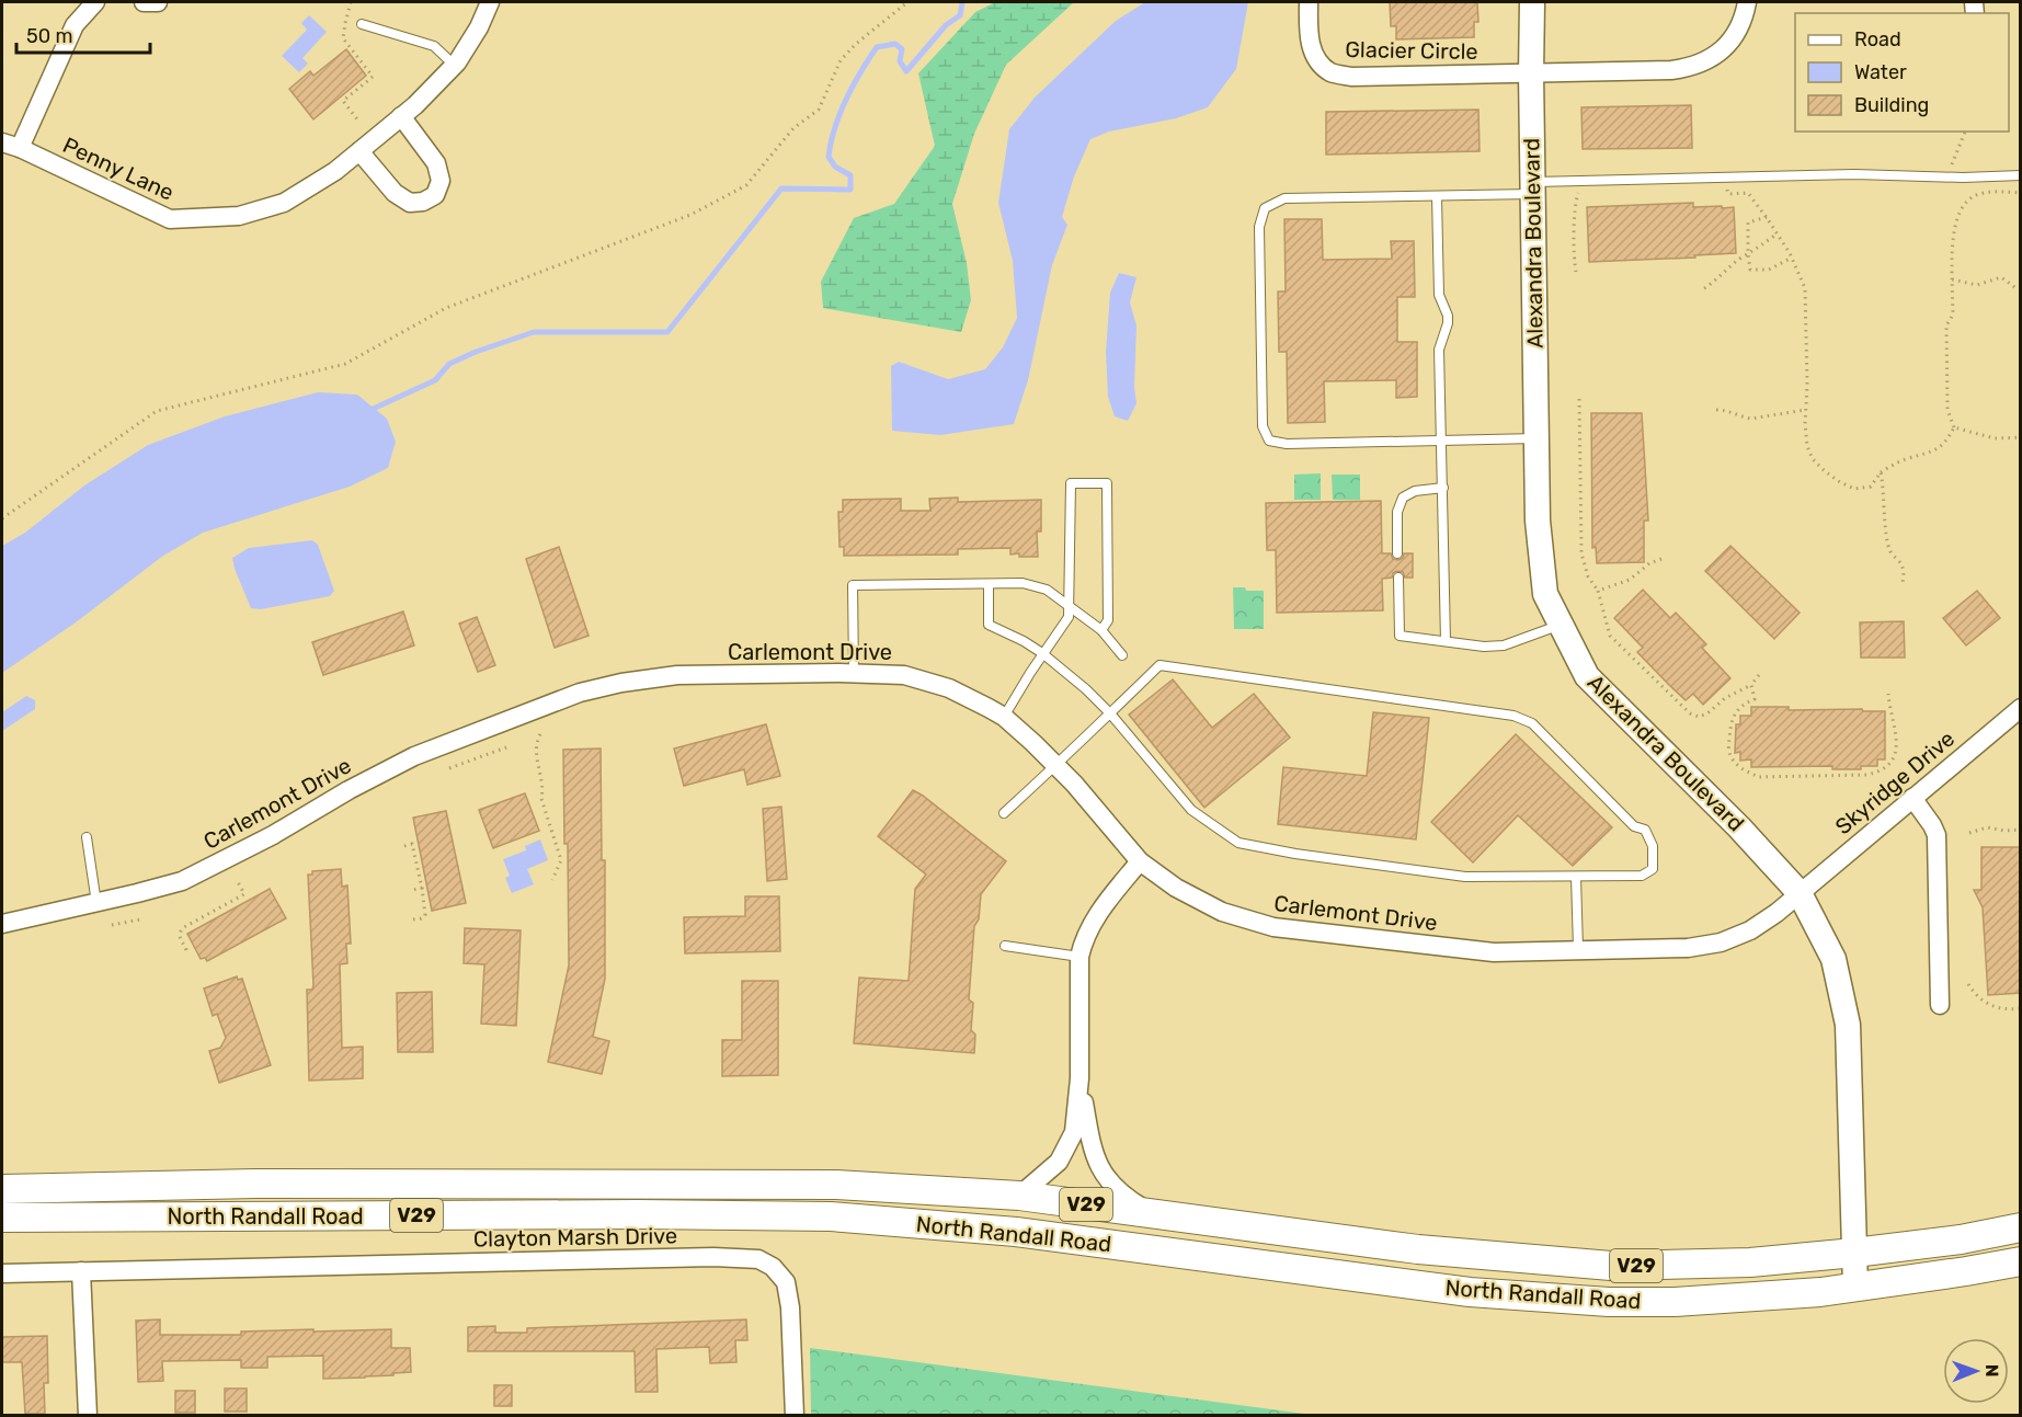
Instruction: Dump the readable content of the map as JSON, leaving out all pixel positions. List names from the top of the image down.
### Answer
{
  "streets": {
    "main road": ["V29", "North Randall Road"],
    "street": [
      "Glacier Circle",
      "Penny Lane",
      "Alexandra Boulevard",
      "Carlemont Drive",
      "Skyridge Drive",
      "Clayton Marsh Drive"
    ]
  },
  "crossings": [
    ["Glacier Circle", "Alexandra Boulevard"],
    ["Alexandra Boulevard", "Carlemont Drive"],
    ["Alexandra Boulevard", "Skyridge Drive"],
    ["Alexandra Boulevard", "North Randall Road"],
    ["Carlemont Drive", "Skyridge Drive"]
  ],
  "legend": ["Road", "Water", "Building"],
  "scale_bar": "50 m",
  "north": "right"
}
